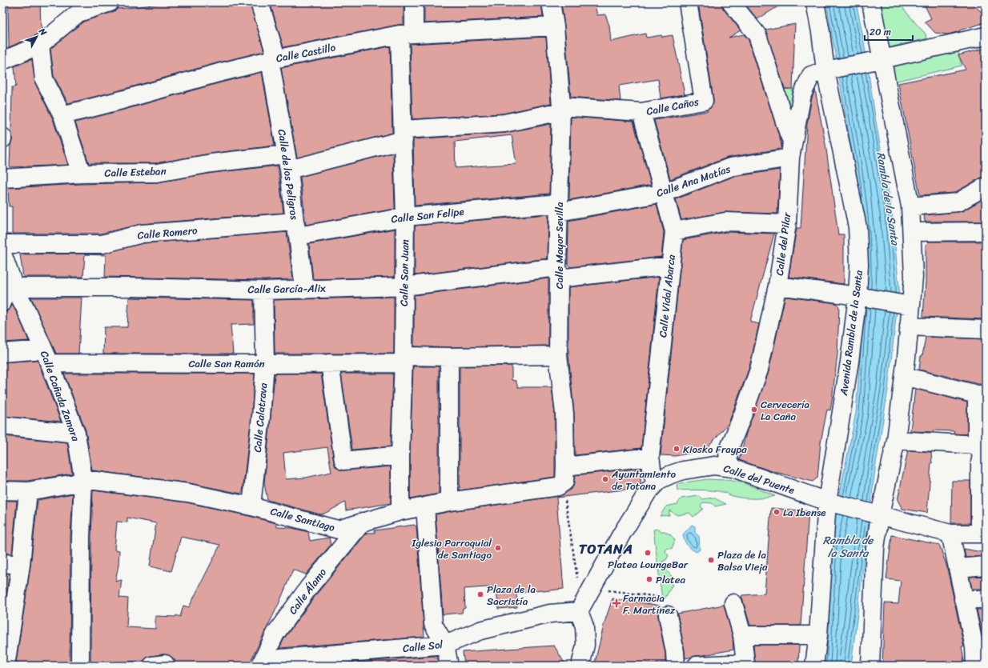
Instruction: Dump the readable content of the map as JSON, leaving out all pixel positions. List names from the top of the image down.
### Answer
{
  "streets": {
    "street": [
      "Calle Castillo",
      "Calle Caños",
      "Calle Esteban",
      "Calle de los Peligros",
      "Calle Ana Matías",
      "Calle San Felipe",
      "Calle Romero",
      "Calle del Pilar",
      "Calle Mayor Sevilla",
      "Calle San Juan",
      "Calle García-Alix",
      "Calle Vidal Abarca",
      "Avenida Rambla de la Santa",
      "Calle San Ramón",
      "Calle Cañada Zamora",
      "Calle Calatrava",
      "Calle del Puente",
      "Calle Santiago",
      "Calle Álamo",
      "Calle Sol"
    ]
  },
  "crossings": [
    ["Calle Castillo", "Calle de los Peligros"],
    ["Calle Castillo", "Calle Mayor Sevilla"],
    ["Calle Castillo", "Calle San Juan"],
    ["Calle Caños", "Calle Esteban"],
    ["Calle Caños", "Calle Mayor Sevilla"],
    ["Calle Caños", "Calle Vidal Abarca"],
    ["Calle Esteban", "Calle de los Peligros"],
    ["Calle Esteban", "Calle Mayor Sevilla"],
    ["Calle Esteban", "Calle San Juan"],
    ["Calle de los Peligros", "Calle San Felipe"],
    ["Calle de los Peligros", "Calle Romero"],
    ["Calle de los Peligros", "Calle García-Alix"],
    ["Calle Ana Matías", "Calle San Felipe"],
    ["Calle Ana Matías", "Calle del Pilar"],
    ["Calle Ana Matías", "Calle Mayor Sevilla"],
    ["Calle Ana Matías", "Calle Vidal Abarca"],
    ["Calle San Felipe", "Calle Romero"],
    ["Calle San Felipe", "Calle Mayor Sevilla"],
    ["Calle San Felipe", "Calle San Juan"],
    ["Calle Romero", "Calle Cañada Zamora"],
    ["Calle del Pilar", "Avenida Rambla de la Santa"],
    ["Calle del Pilar", "Calle del Puente"],
    ["Calle Mayor Sevilla", "Calle García-Alix"],
    ["Calle Mayor Sevilla", "Calle San Ramón"],
    ["Calle Mayor Sevilla", "Calle Santiago"],
    ["Calle San Juan", "Calle García-Alix"],
    ["Calle San Juan", "Calle San Ramón"],
    ["Calle San Juan", "Calle Santiago"],
    ["Calle García-Alix", "Calle Vidal Abarca"],
    ["Calle García-Alix", "Calle Cañada Zamora"],
    ["Calle García-Alix", "Calle Calatrava"],
    ["Calle Vidal Abarca", "Calle del Puente"],
    ["Avenida Rambla de la Santa", "Calle del Puente"],
    ["Calle San Ramón", "Calle Cañada Zamora"],
    ["Calle San Ramón", "Calle Calatrava"],
    ["Calle Cañada Zamora", "Calle Santiago"],
    ["Calle Calatrava", "Calle Santiago"],
    ["Calle del Puente", "Calle Sol"],
    ["Calle Santiago", "Calle Álamo"],
    ["Calle Álamo", "Calle Sol"]
  ],
  "districts": ["TOTANA"],
  "water": ["Rambla de la Santa"],
  "places": {
    "other": [
      "Cervecería La Caña",
      "Kiosko Fraypa",
      "Ayuntamiento de Totana",
      "La Ibense",
      "Iglesia Parroquial de Santiago",
      "Platea LoungeBar",
      "Plaza de la Balsa Vieja",
      "Platea",
      "Plaza de la Sacristía"
    ],
    "health": ["Farmacia F. Martínez"]
  },
  "scale_bar": "20 m",
  "north": "top right"
}
